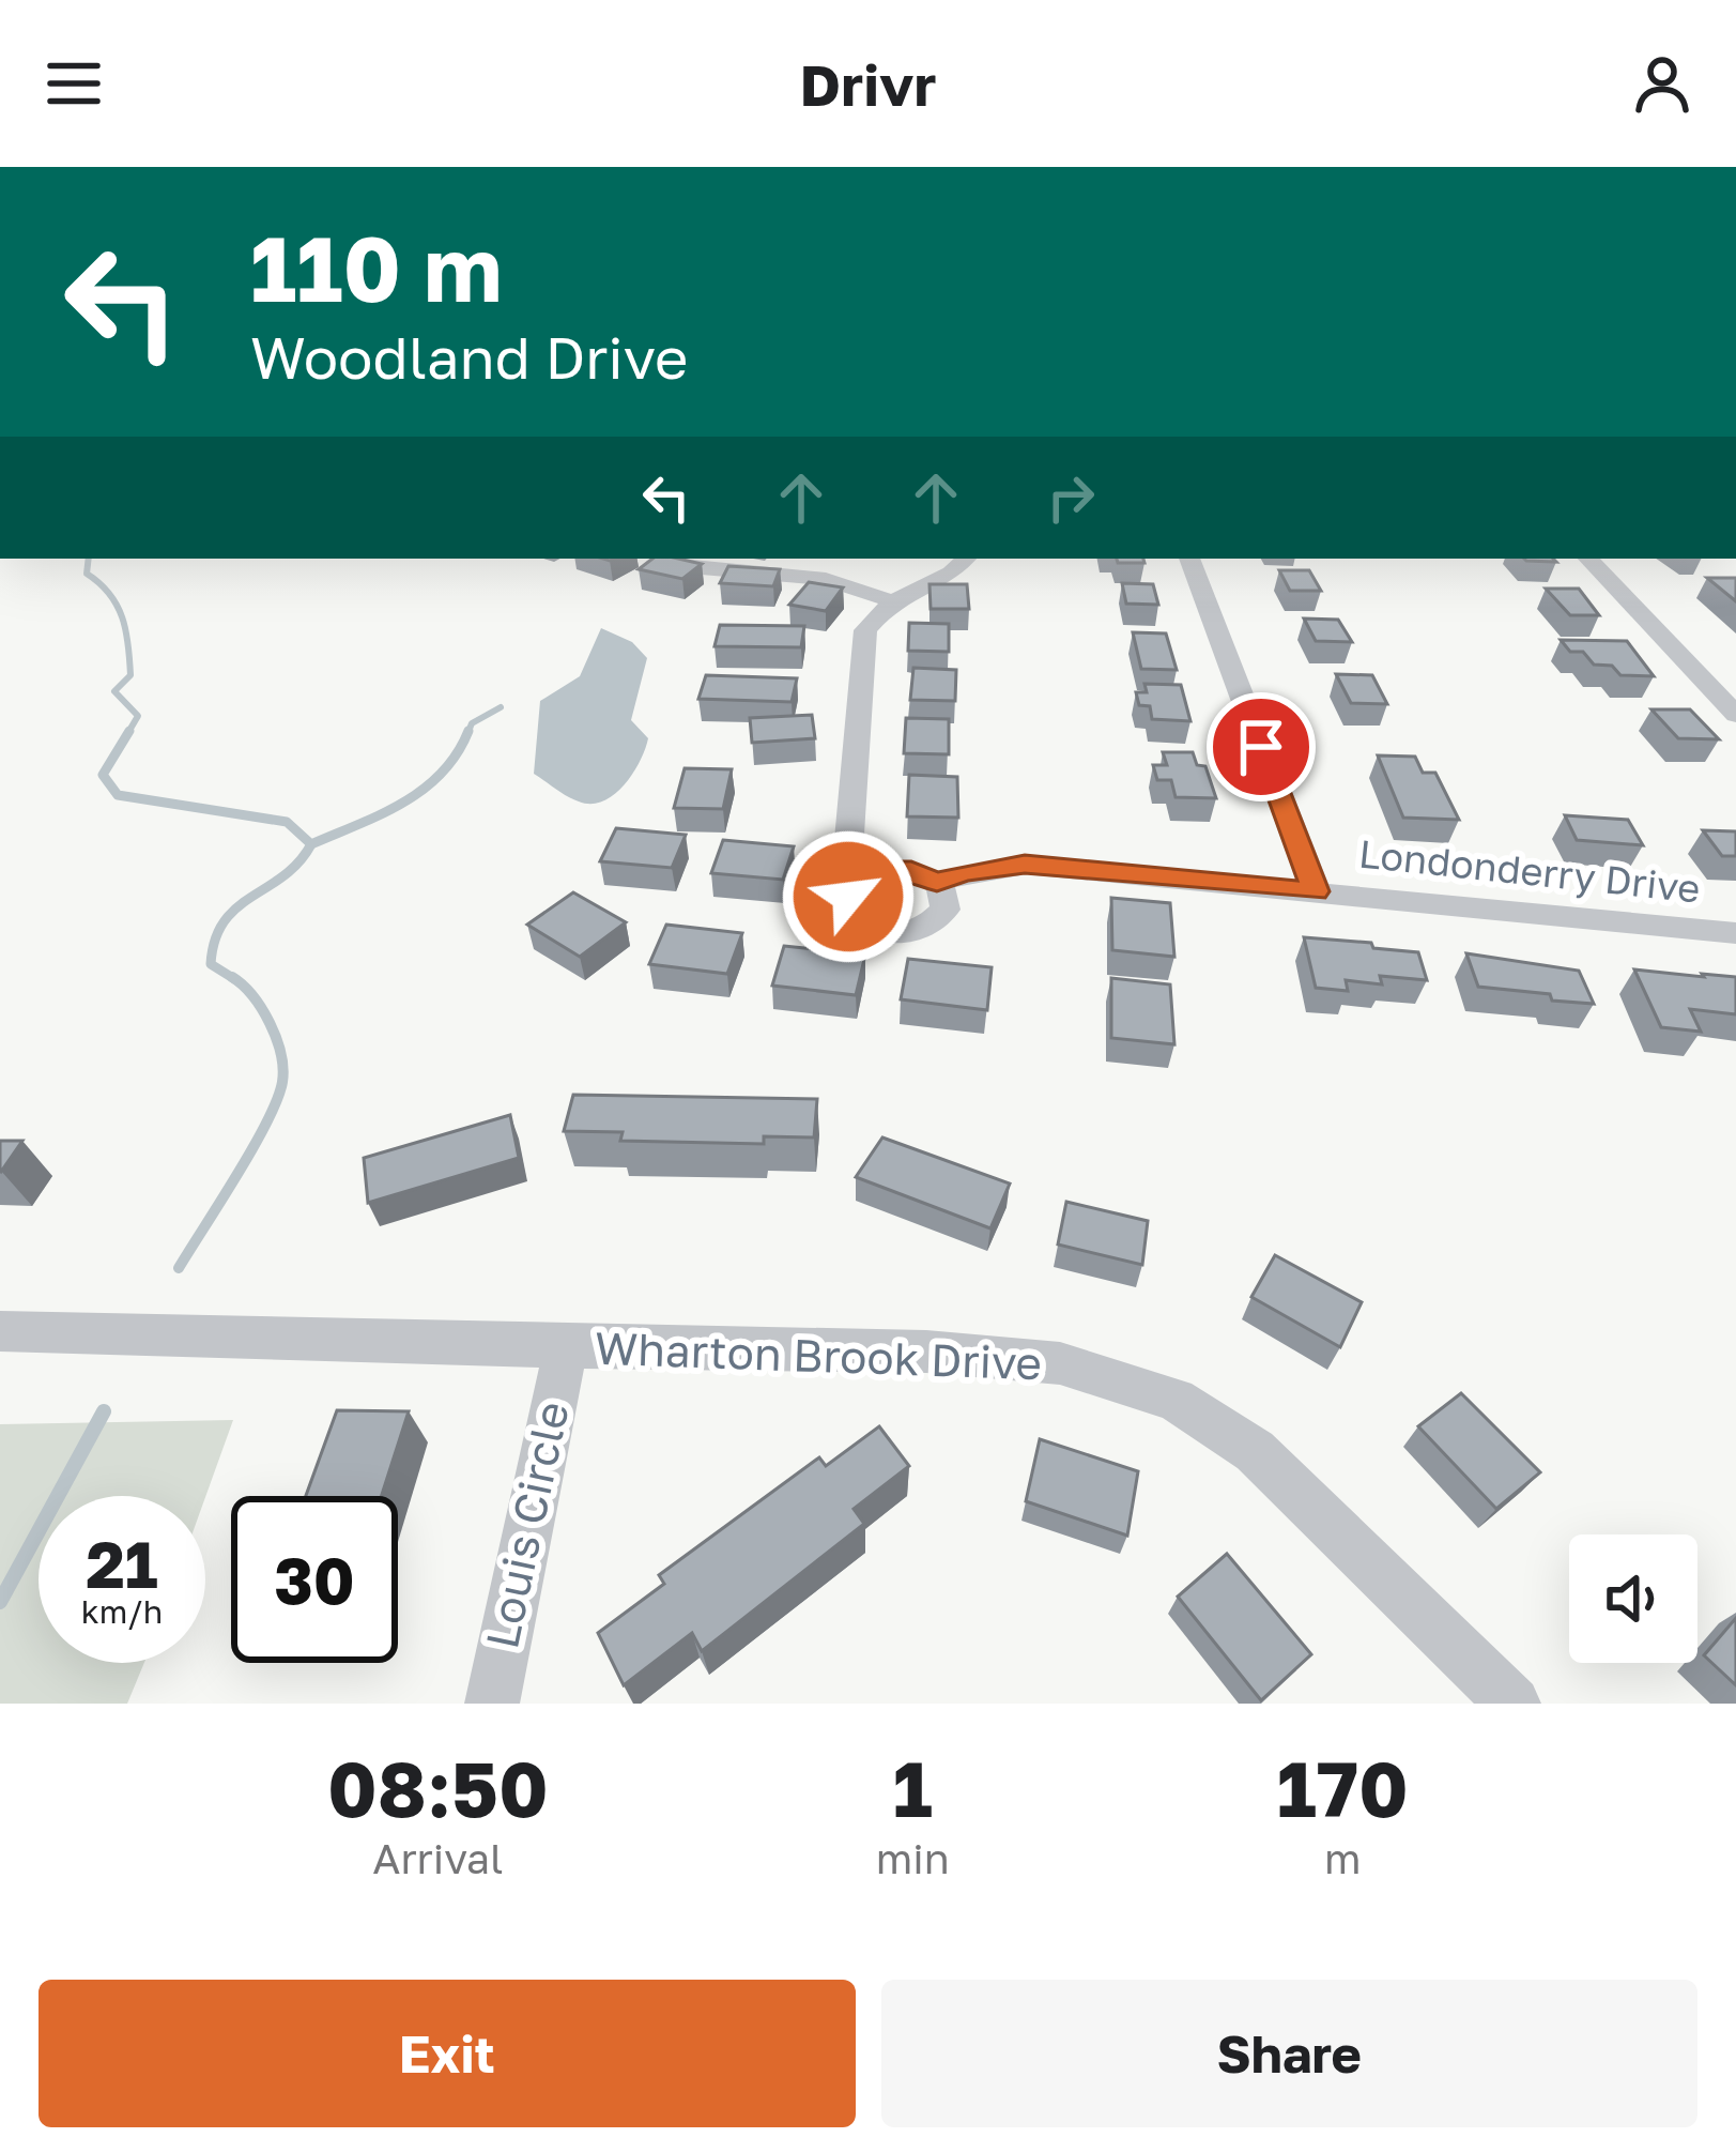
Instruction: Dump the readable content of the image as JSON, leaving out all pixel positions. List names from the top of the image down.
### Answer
{
  "streets": {
    "street": ["Londonderry Drive", "Wharton Brook Drive", "Louis Circle"]
  },
  "crossings": [
    ["Wharton Brook Drive", "Louis Circle"]
  ],
  "page": {
    "header": "Drivr",
    "turn": ["110 m", "Woodland Drive"],
    "speed": "21 km/h",
    "limit": "30",
    "eta": [
      "08:50",
      "Arrival",
      "1",
      "min",
      "170",
      "m"
    ],
    "buttons": ["Exit", "Share"]
  }
}
